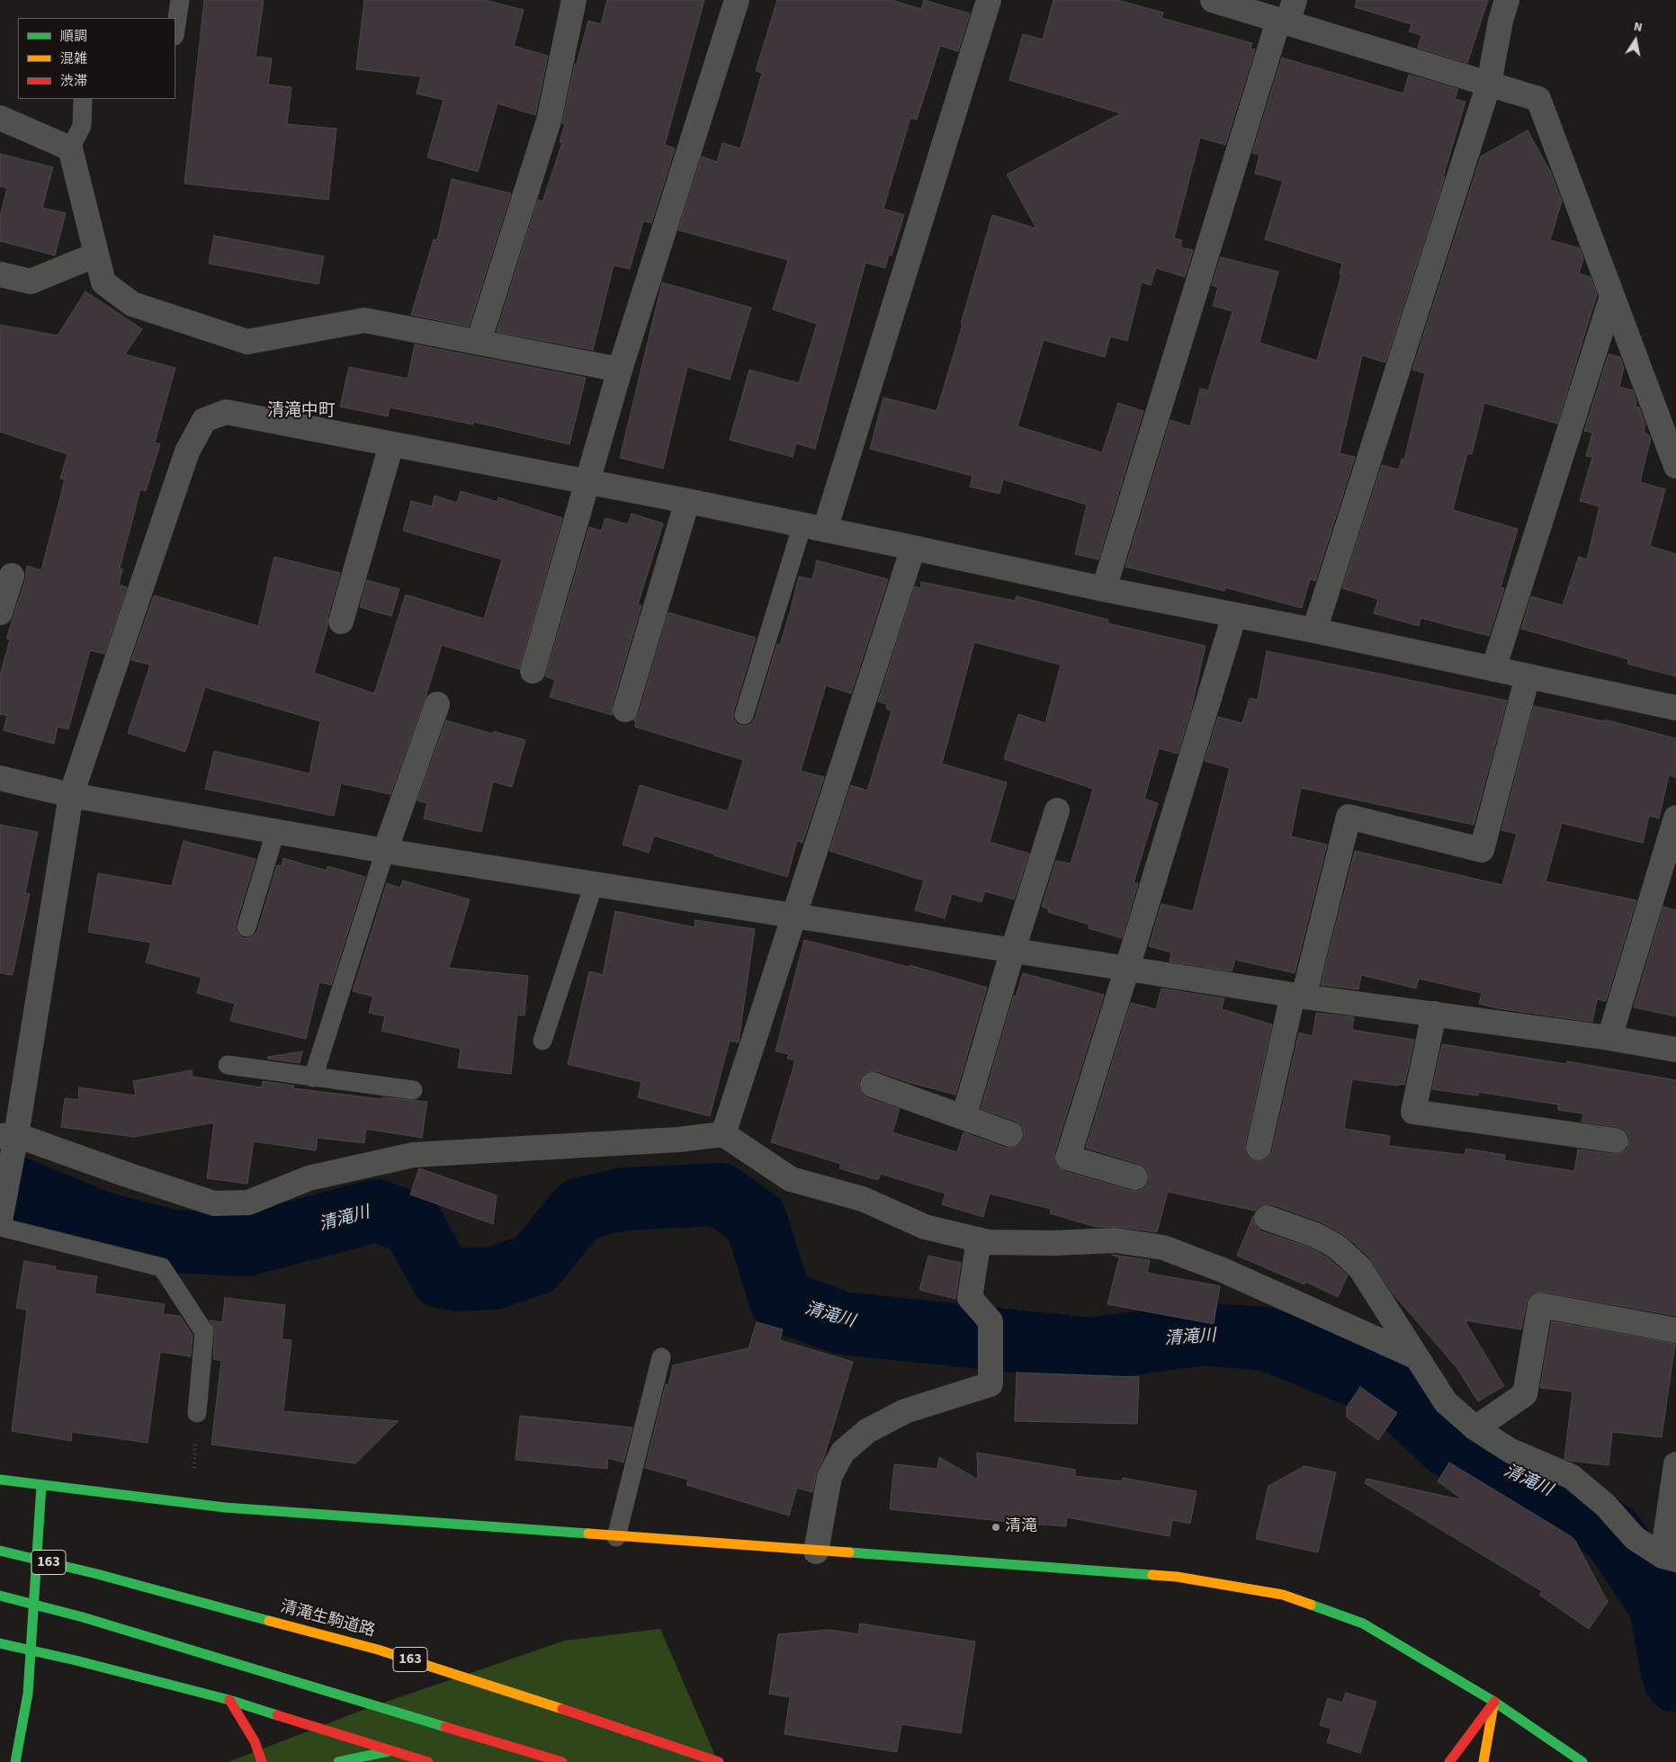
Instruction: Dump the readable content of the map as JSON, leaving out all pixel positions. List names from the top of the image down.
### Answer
{
  "streets": {
    "main road": ["163", "清滝生駒道路"]
  },
  "districts": ["清滝中町"],
  "water": ["清滝川"],
  "places": ["清滝"],
  "legend": ["順調", "混雑", "渋滞"],
  "north": "top"
}
